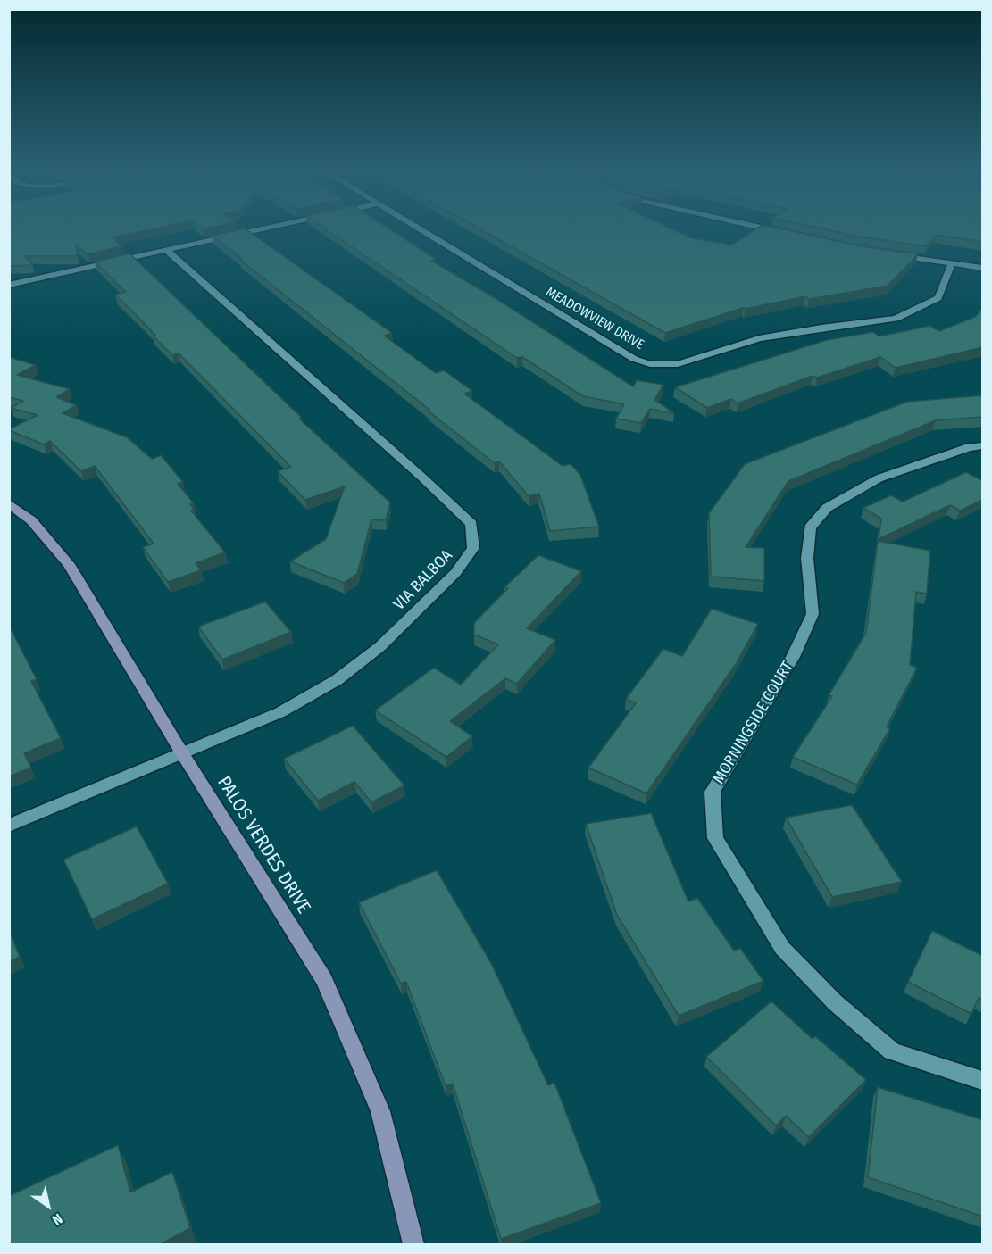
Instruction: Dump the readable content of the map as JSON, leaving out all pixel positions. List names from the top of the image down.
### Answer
{
  "streets": {
    "street": [
      "MEADOWVIEW DRIVE",
      "VIA BALBOA",
      "MORNINGSIDE COURT",
      "PALOS VERDES DRIVE"
    ]
  },
  "crossings": [
    ["VIA BALBOA", "PALOS VERDES DRIVE"]
  ],
  "north": "bottom right"
}
